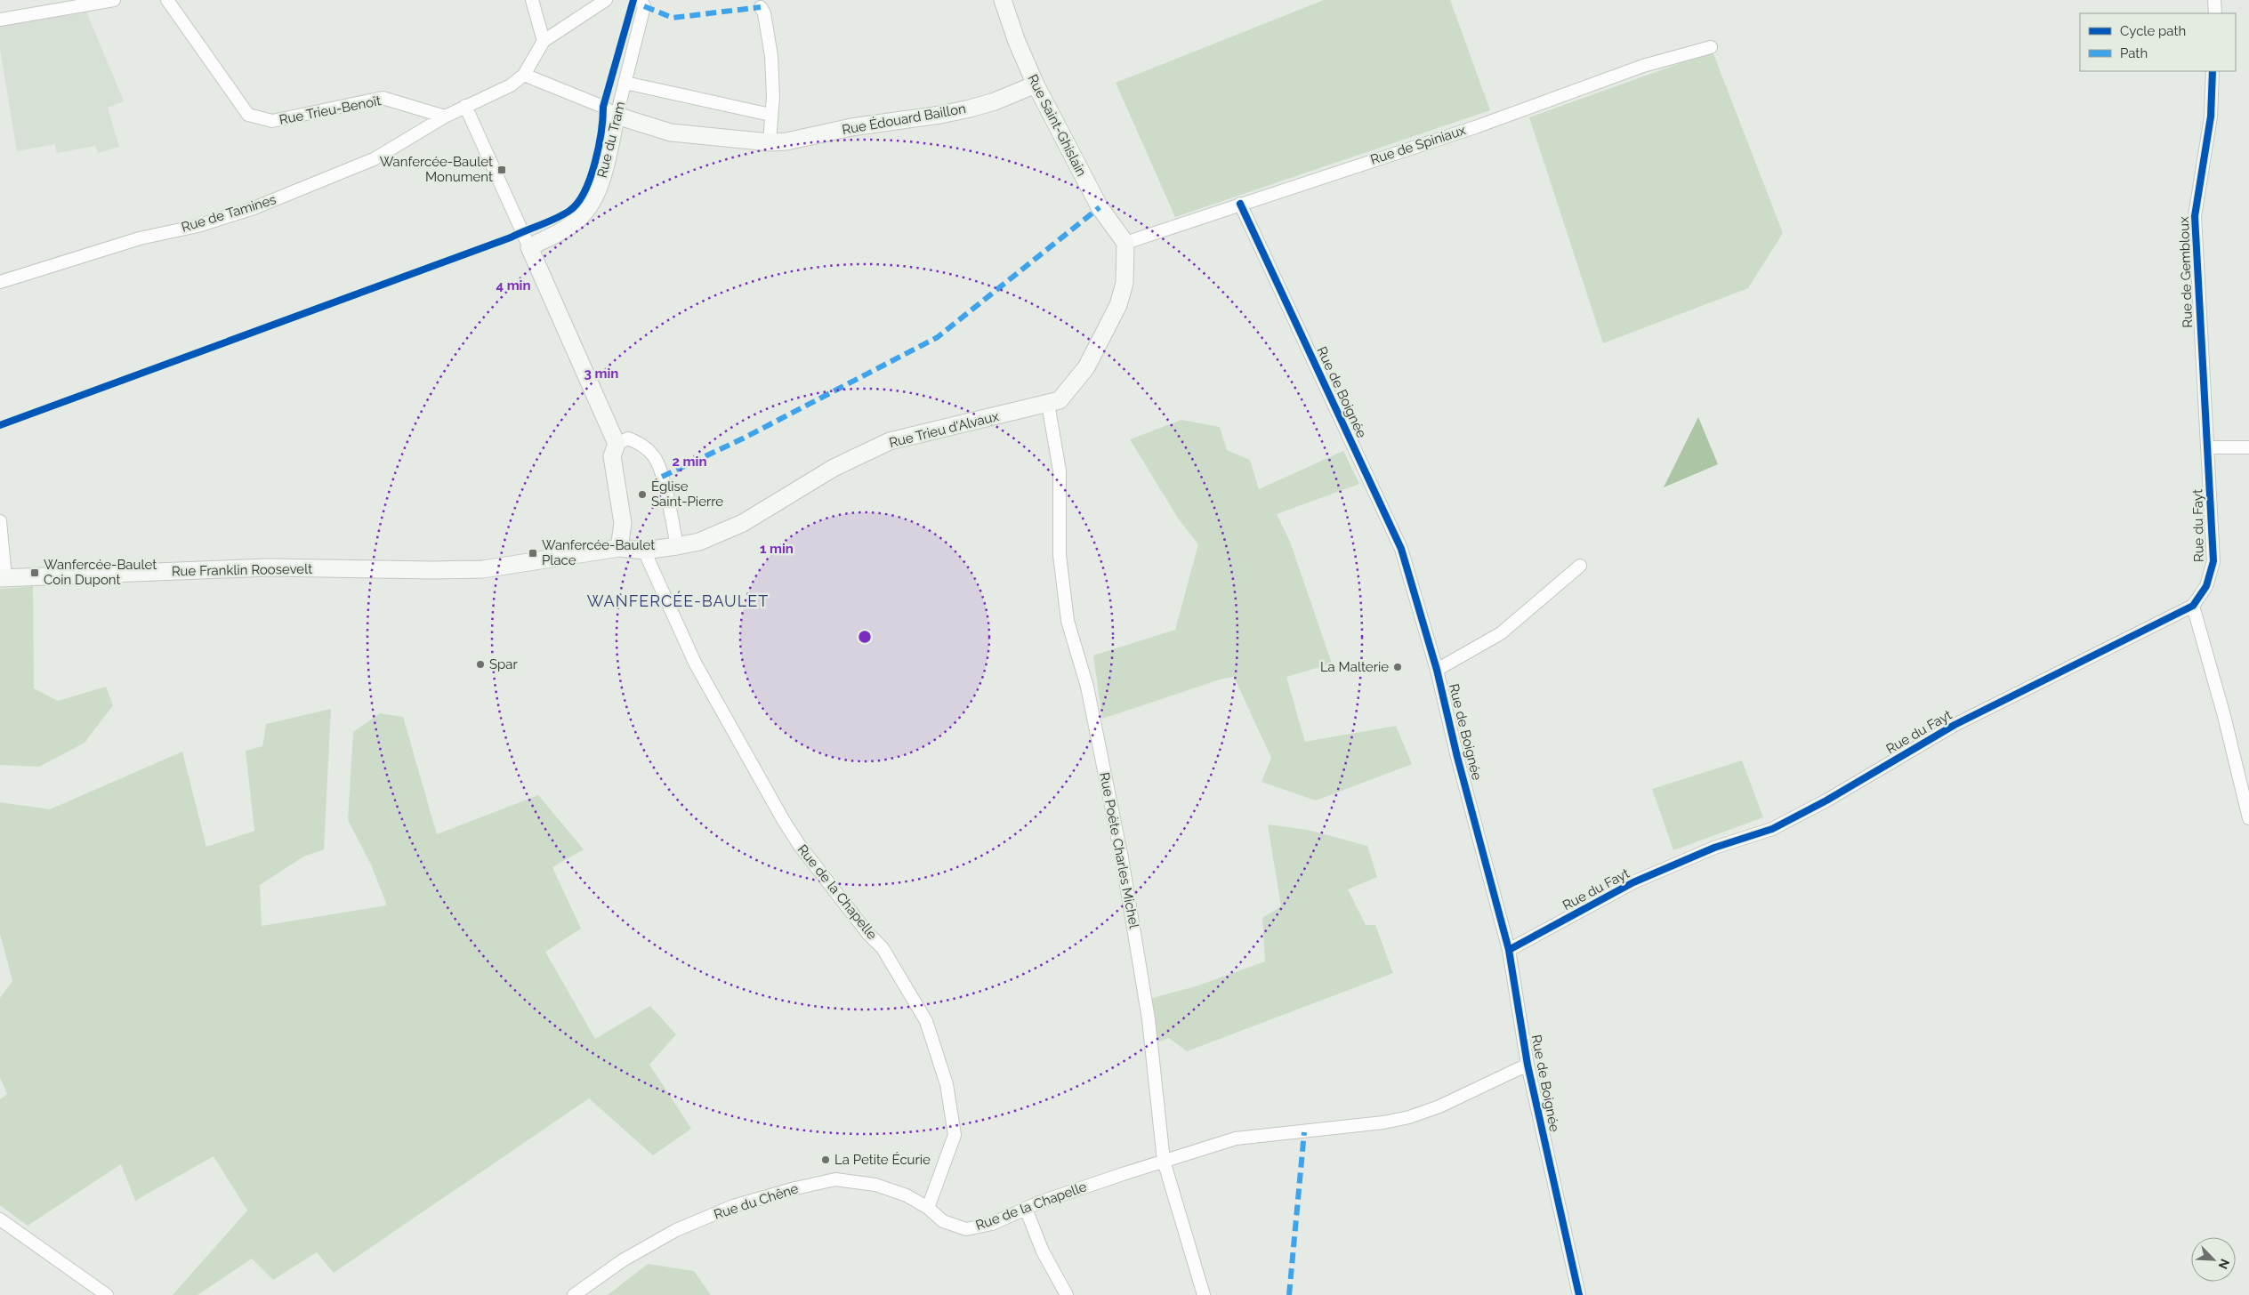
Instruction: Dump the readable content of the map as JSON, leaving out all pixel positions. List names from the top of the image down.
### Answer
{
  "streets": {
    "main road": [
      "Rue Édouard Baillon",
      "Rue Saint-Ghislain",
      "Rue du Tram",
      "Rue Trieu d'Alvaux",
      "Rue Franklin Roosevelt"
    ],
    "street": [
      "Rue Trieu-Benoît",
      "Rue de Spiniaux",
      "Rue de Tamines",
      "Rue de Gembloux",
      "Rue de Boignée",
      "Rue du Fayt",
      "Rue Poète Charles Michel",
      "Rue de la Chapelle",
      "Rue du Chêne"
    ]
  },
  "crossings": [
    ["Rue Trieu-Benoît", "Rue de Tamines"],
    ["Rue Édouard Baillon", "Rue Saint-Ghislain"],
    ["Rue Édouard Baillon", "Rue du Tram"],
    ["Rue Édouard Baillon", "Rue de Tamines"],
    ["Rue Saint-Ghislain", "Rue de Spiniaux"],
    ["Rue Saint-Ghislain", "Rue Trieu d'Alvaux"],
    ["Rue de Spiniaux", "Rue de Boignée"],
    ["Rue de Spiniaux", "Rue Trieu d'Alvaux"],
    ["Rue de Gembloux", "Rue du Fayt"],
    ["Rue de Boignée", "Rue du Fayt"],
    ["Rue de Boignée", "Rue de la Chapelle"],
    ["Rue Trieu d'Alvaux", "Rue Franklin Roosevelt"],
    ["Rue Trieu d'Alvaux", "Rue Poète Charles Michel"],
    ["Rue Trieu d'Alvaux", "Rue de la Chapelle"],
    ["Rue Poète Charles Michel", "Rue de la Chapelle"],
    ["Rue de la Chapelle", "Rue du Chêne"]
  ],
  "districts": ["WANFERCÉE-BAULET"],
  "places": {
    "transit": ["Wanfercée-Baulet Monument", "Wanfercée-Baulet Place", "Wanfercée-Baulet Coin Dupont"],
    "other": [
      "Église Saint-Pierre",
      "Spar",
      "La Malterie",
      "La Petite Écurie"
    ]
  },
  "legend": ["Cycle path", "Path"],
  "north": "bottom right",
  "rings": [
    "4 min",
    "3 min",
    "2 min",
    "1 min"
  ]
}
